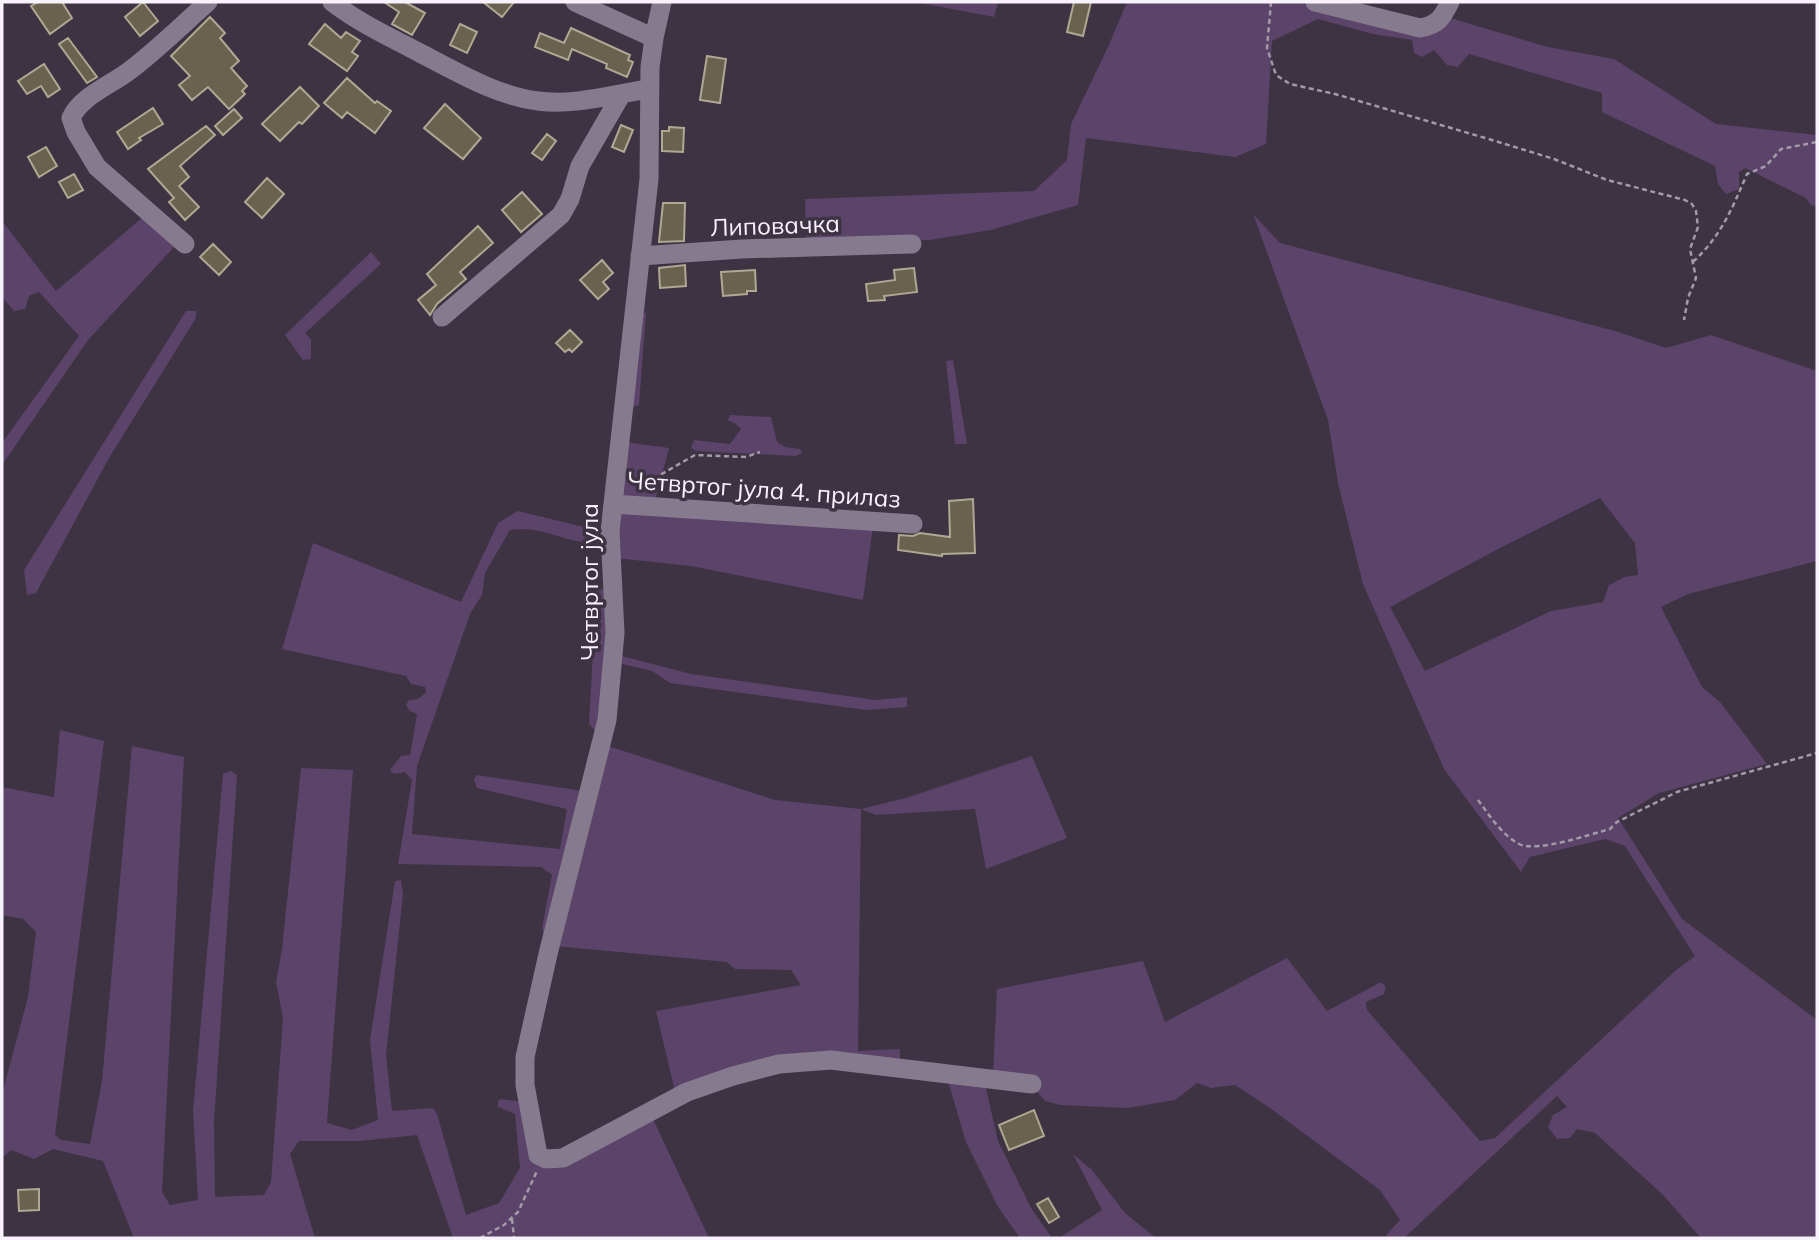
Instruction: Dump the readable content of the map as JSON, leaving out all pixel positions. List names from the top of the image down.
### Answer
{
  "streets": {
    "street": ["Липовачка", "Четвртог јула 4. прилаз", "Четвртог јула"]
  },
  "crossings": [
    ["Липовачка", "Четвртог јула"],
    ["Четвртог јула 4. прилаз", "Четвртог јула"]
  ]
}
